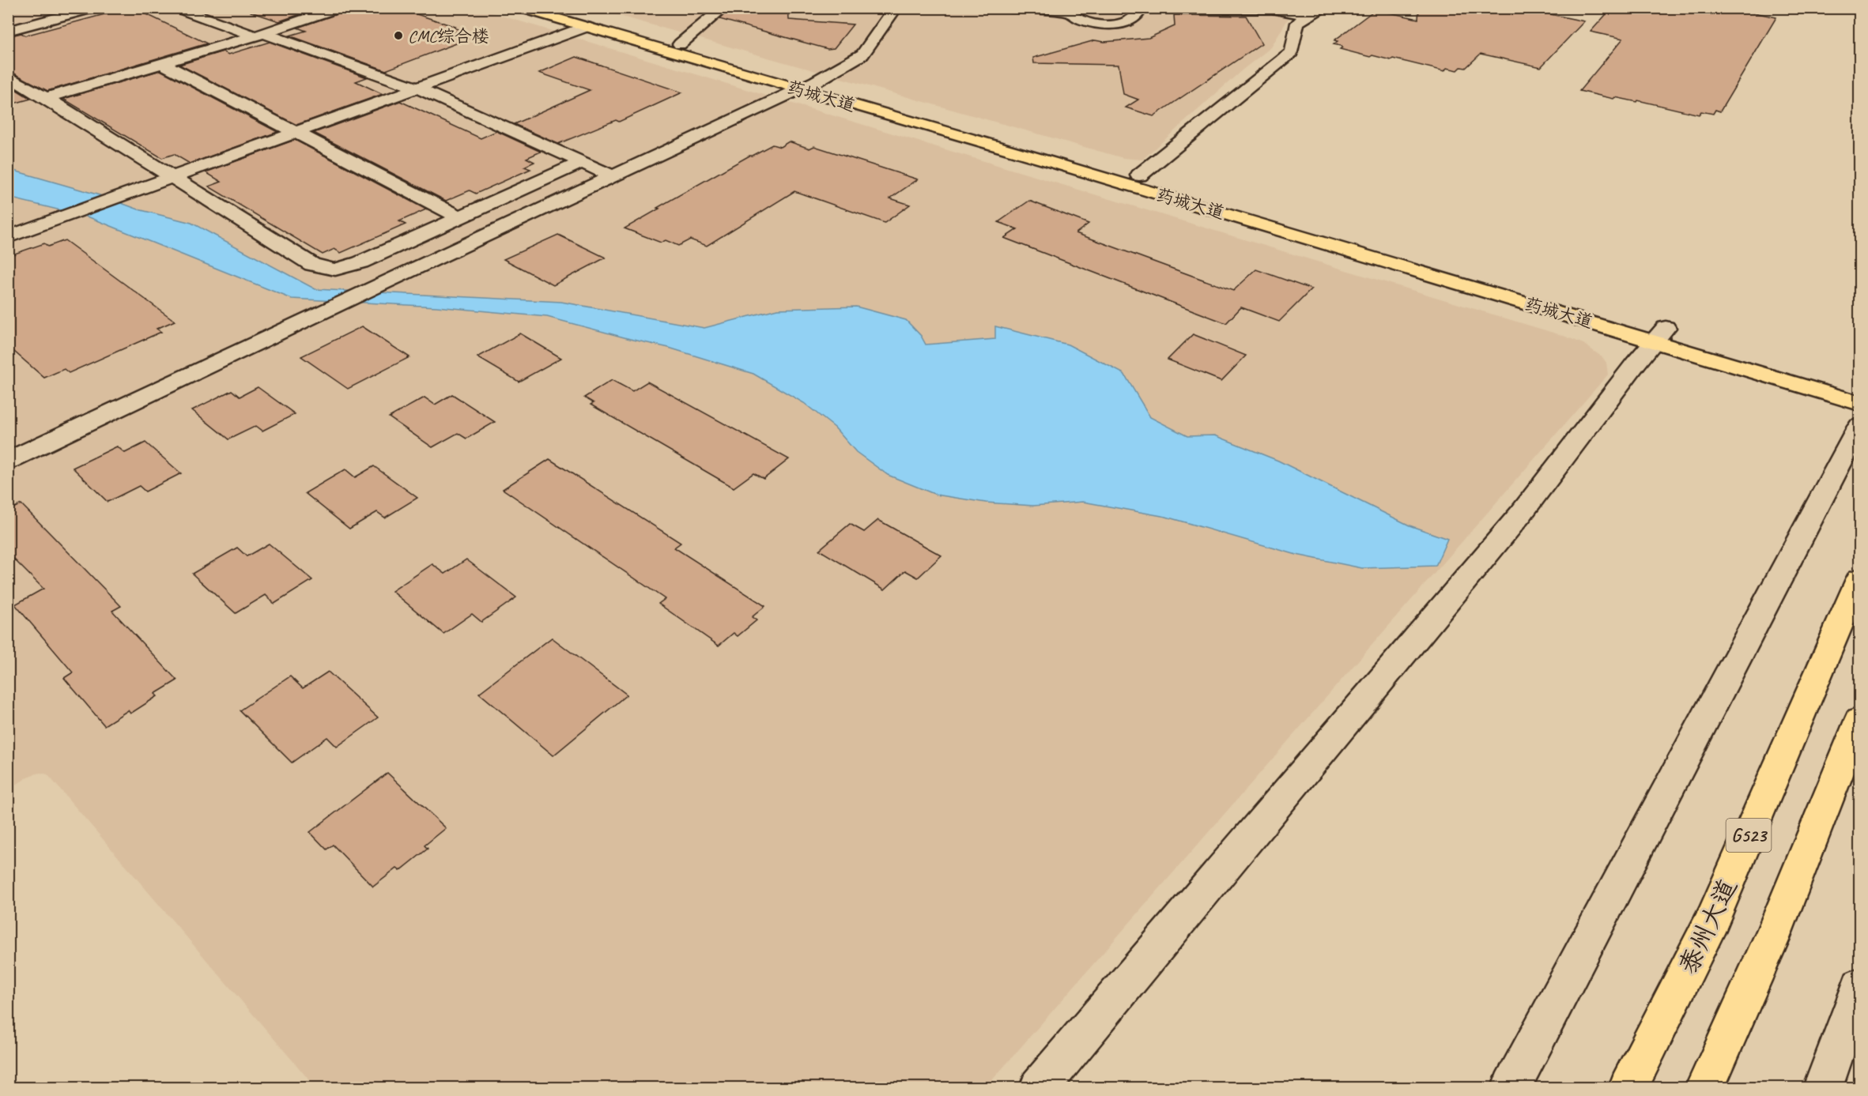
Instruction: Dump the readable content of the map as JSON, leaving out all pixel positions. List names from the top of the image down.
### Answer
{
  "streets": {
    "main road": ["药城大道", "G523", "泰州大道"]
  },
  "places": ["CMC综合楼"]
}
